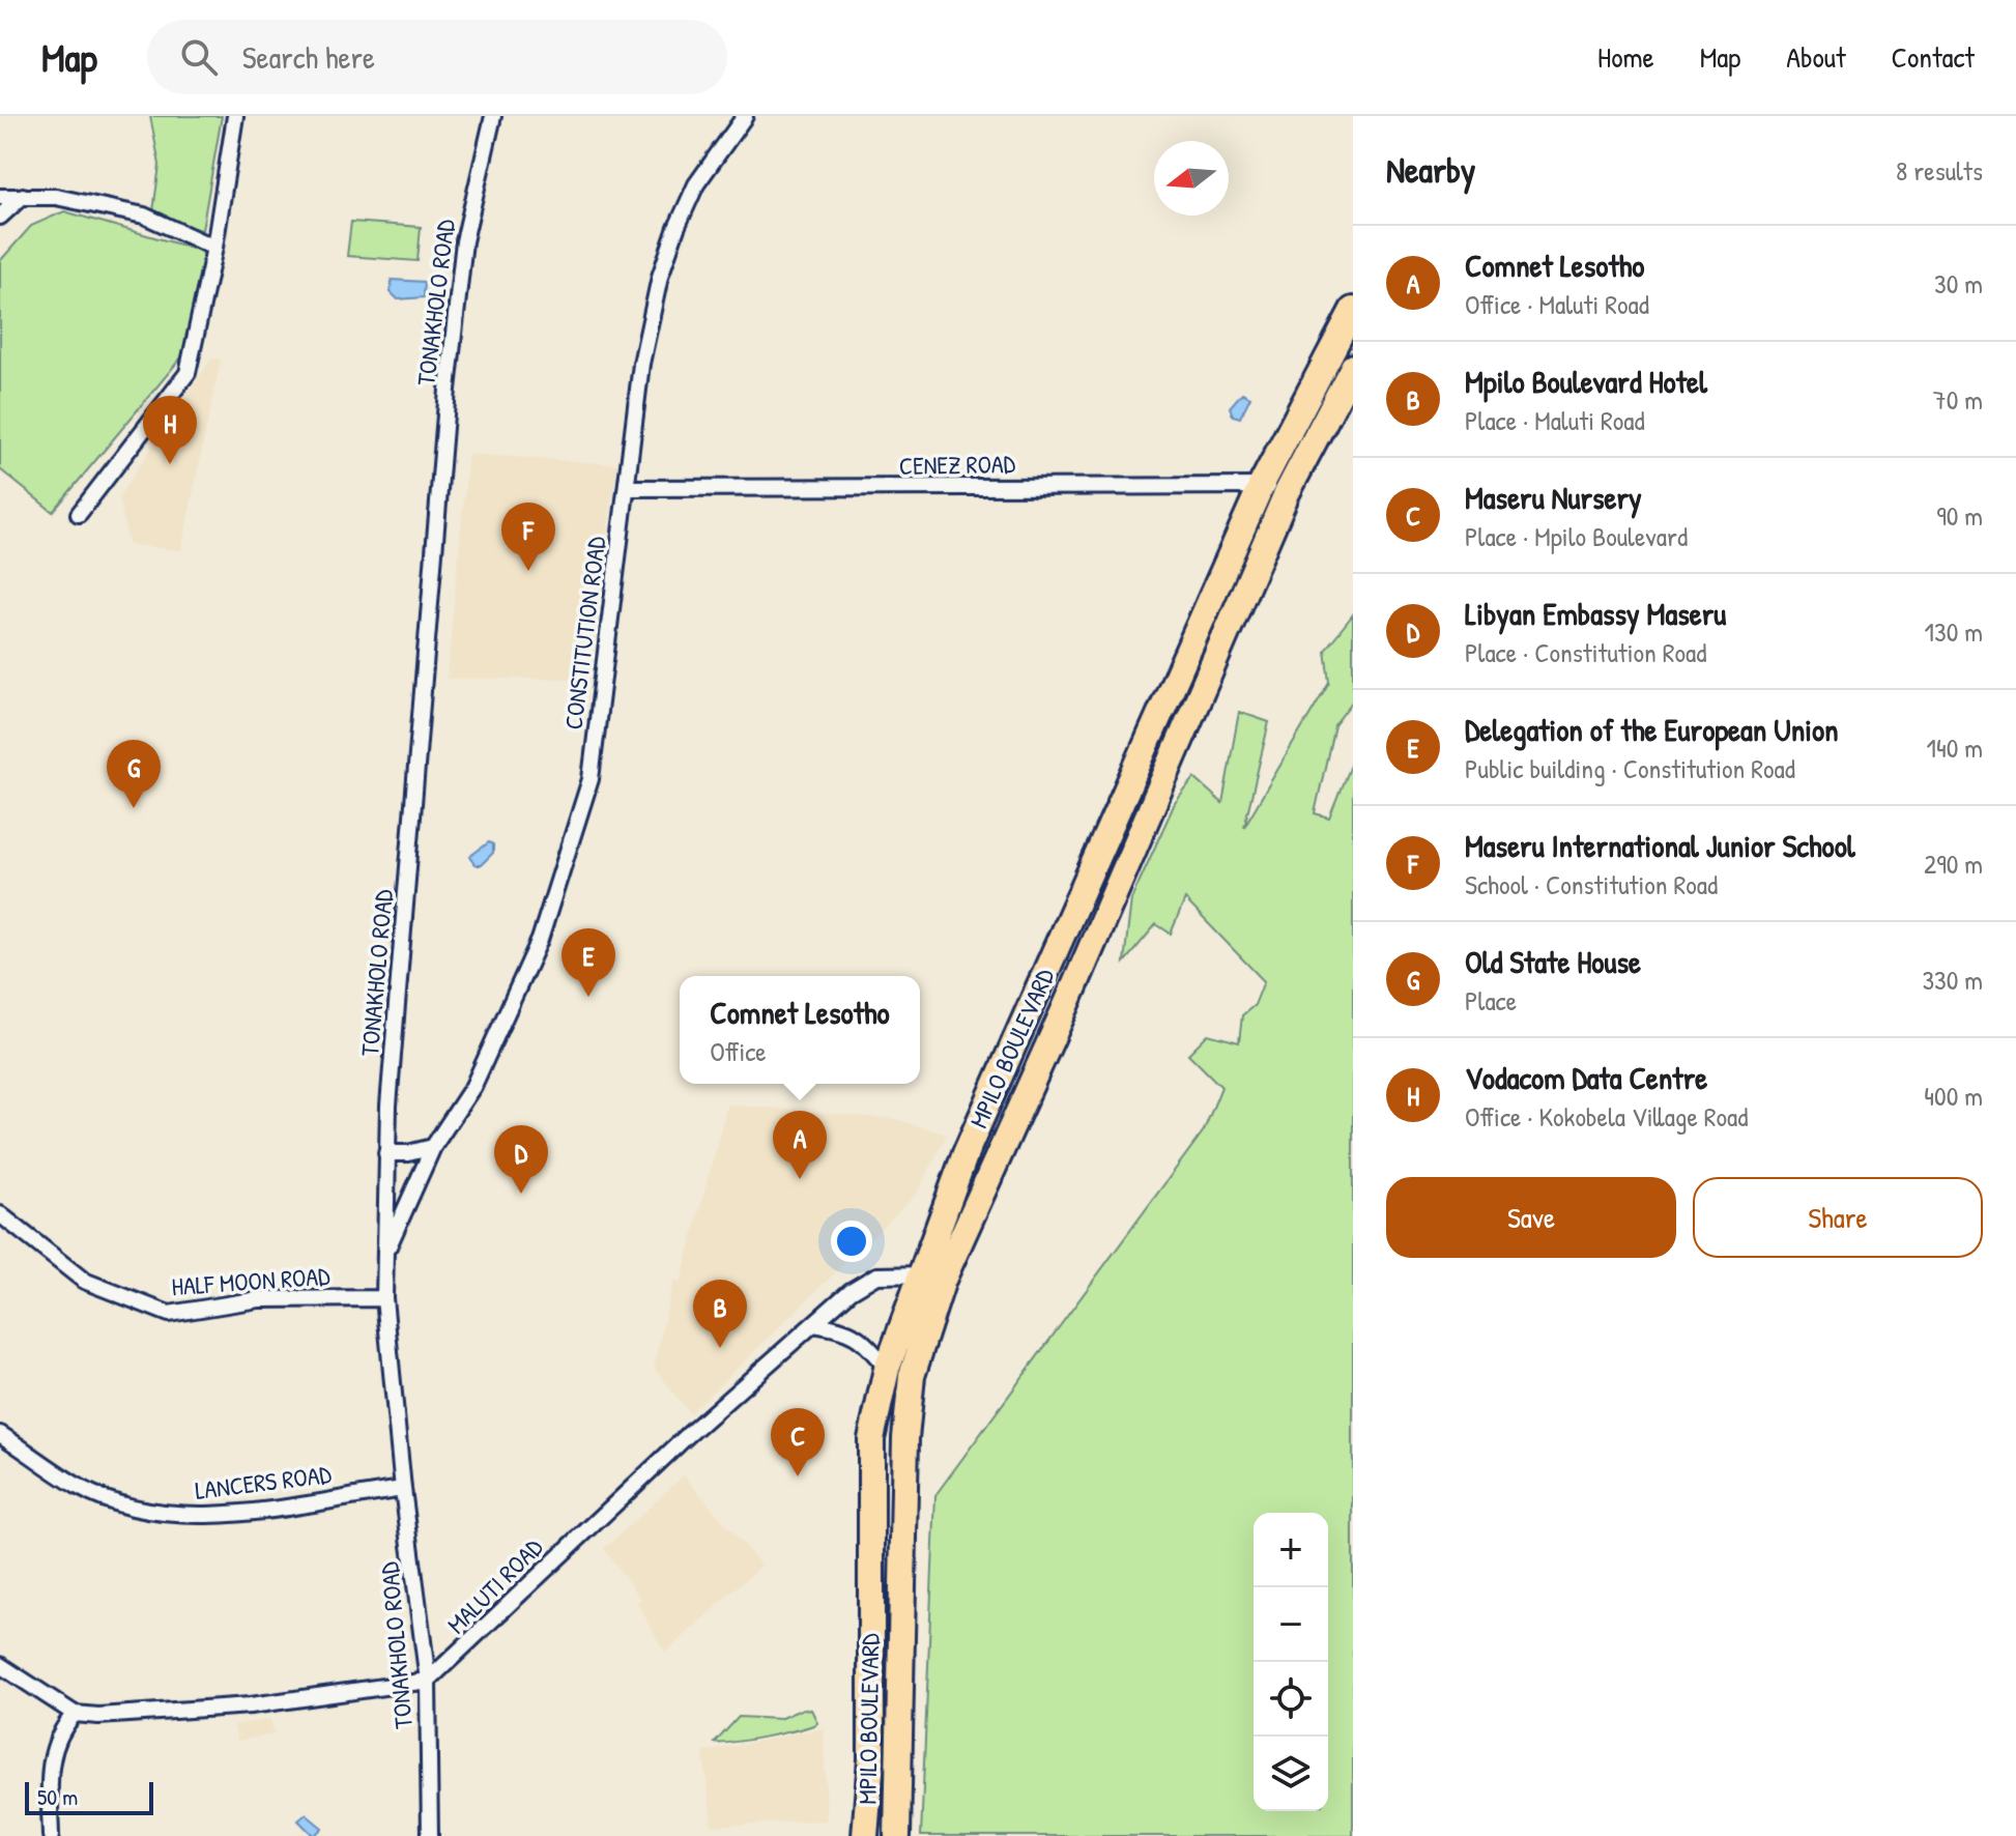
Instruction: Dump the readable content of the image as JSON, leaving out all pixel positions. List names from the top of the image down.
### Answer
{
  "streets": {
    "highway": ["MPILO BOULEVARD"],
    "street": [
      "TONAKHOLO ROAD",
      "CENEZ ROAD",
      "CONSTITUTION ROAD",
      "HALF MOON ROAD",
      "LANCERS ROAD",
      "MALUTI ROAD"
    ]
  },
  "crossings": [
    ["TONAKHOLO ROAD", "CONSTITUTION ROAD"],
    ["TONAKHOLO ROAD", "HALF MOON ROAD"],
    ["TONAKHOLO ROAD", "LANCERS ROAD"],
    ["TONAKHOLO ROAD", "MALUTI ROAD"],
    ["CENEZ ROAD", "CONSTITUTION ROAD"],
    ["CENEZ ROAD", "MPILO BOULEVARD"],
    ["MPILO BOULEVARD", "MALUTI ROAD"]
  ],
  "scale_bar": "50 m",
  "north": "left",
  "page": {
    "header": "Map",
    "search": "Search here",
    "nav": [
      "Home",
      "Map",
      "About",
      "Contact"
    ],
    "heading": ["Nearby", "8 results"],
    "list": [
      {
        "mark": "A",
        "name": "Comnet Lesotho",
        "note": "Office · Maluti Road",
        "value": "30 m"
      },
      {
        "mark": "B",
        "name": "Mpilo Boulevard Hotel",
        "note": "Place · Maluti Road",
        "value": "70 m"
      },
      {
        "mark": "C",
        "name": "Maseru Nursery",
        "note": "Place · Mpilo Boulevard",
        "value": "90 m"
      },
      {
        "mark": "D",
        "name": "Libyan Embassy Maseru",
        "note": "Place · Constitution Road",
        "value": "130 m"
      },
      {
        "mark": "E",
        "name": "Delegation of the European Union",
        "note": "Public building · Constitution Road",
        "value": "140 m"
      },
      {
        "mark": "F",
        "name": "Maseru International Junior School",
        "note": "School · Constitution Road",
        "value": "290 m"
      },
      {
        "mark": "G",
        "name": "Old State House",
        "note": "Place",
        "value": "330 m"
      },
      {
        "mark": "H",
        "name": "Vodacom Data Centre",
        "note": "Office · Kokobela Village Road",
        "value": "400 m"
      }
    ],
    "pins": [
      "H",
      "F",
      "G",
      "E",
      "A",
      "D",
      "B",
      "C"
    ],
    "popup": ["Comnet Lesotho", "Office"],
    "buttons": ["Save", "Share"],
    "map_buttons": ["+", "−"],
    "scale": "50 m"
  }
}
